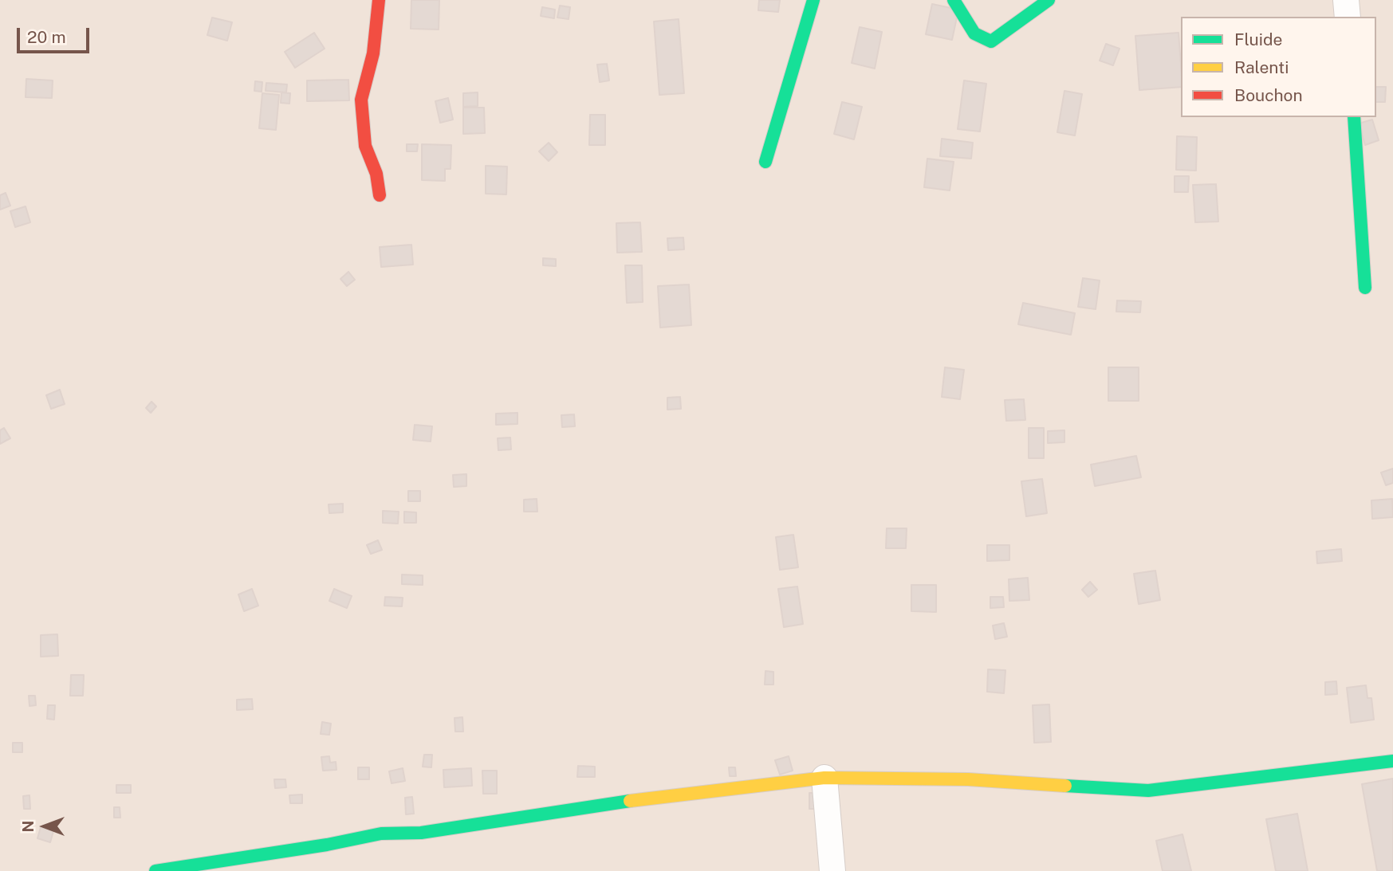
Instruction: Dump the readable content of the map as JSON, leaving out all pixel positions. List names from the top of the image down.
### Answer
{
  "legend": ["Fluide", "Ralenti", "Bouchon"],
  "scale_bar": "20 m",
  "north": "left"
}
